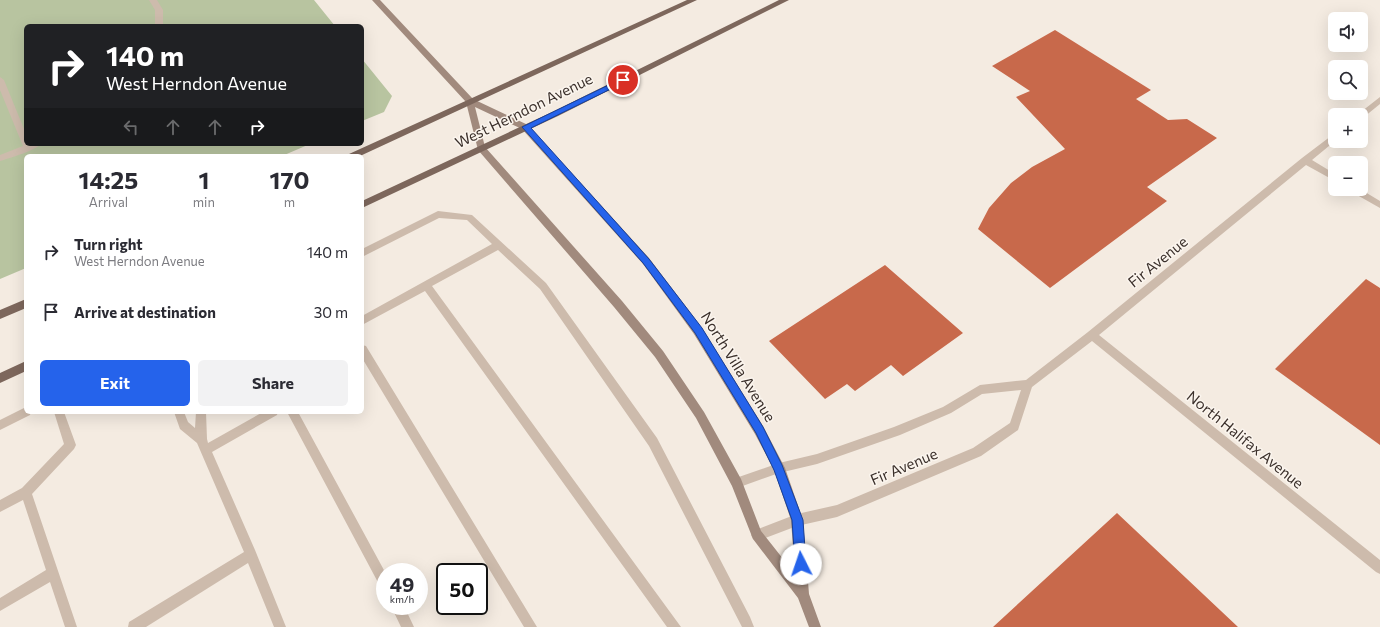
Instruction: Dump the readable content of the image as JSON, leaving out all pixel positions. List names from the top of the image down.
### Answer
{
  "streets": {
    "main road": ["West Herndon Avenue", "North Villa Avenue"],
    "street": ["Fir Avenue", "North Halifax Avenue"]
  },
  "crossings": [
    ["West Herndon Avenue", "North Villa Avenue"],
    ["Fir Avenue", "North Villa Avenue"],
    ["Fir Avenue", "North Halifax Avenue"]
  ],
  "page": {
    "map_buttons": ["+", "−"],
    "turn": ["140 m", "West Herndon Avenue"],
    "eta": [
      "14:25",
      "Arrival",
      "1",
      "min",
      "170",
      "m"
    ],
    "list": [
      {
        "name": "Turn right",
        "note": "West Herndon Avenue",
        "value": "140 m"
      },
      {
        "name": "Arrive at destination",
        "value": "30 m"
      }
    ],
    "buttons": ["Exit", "Share"],
    "speed": "49 km/h",
    "limit": "50"
  }
}
